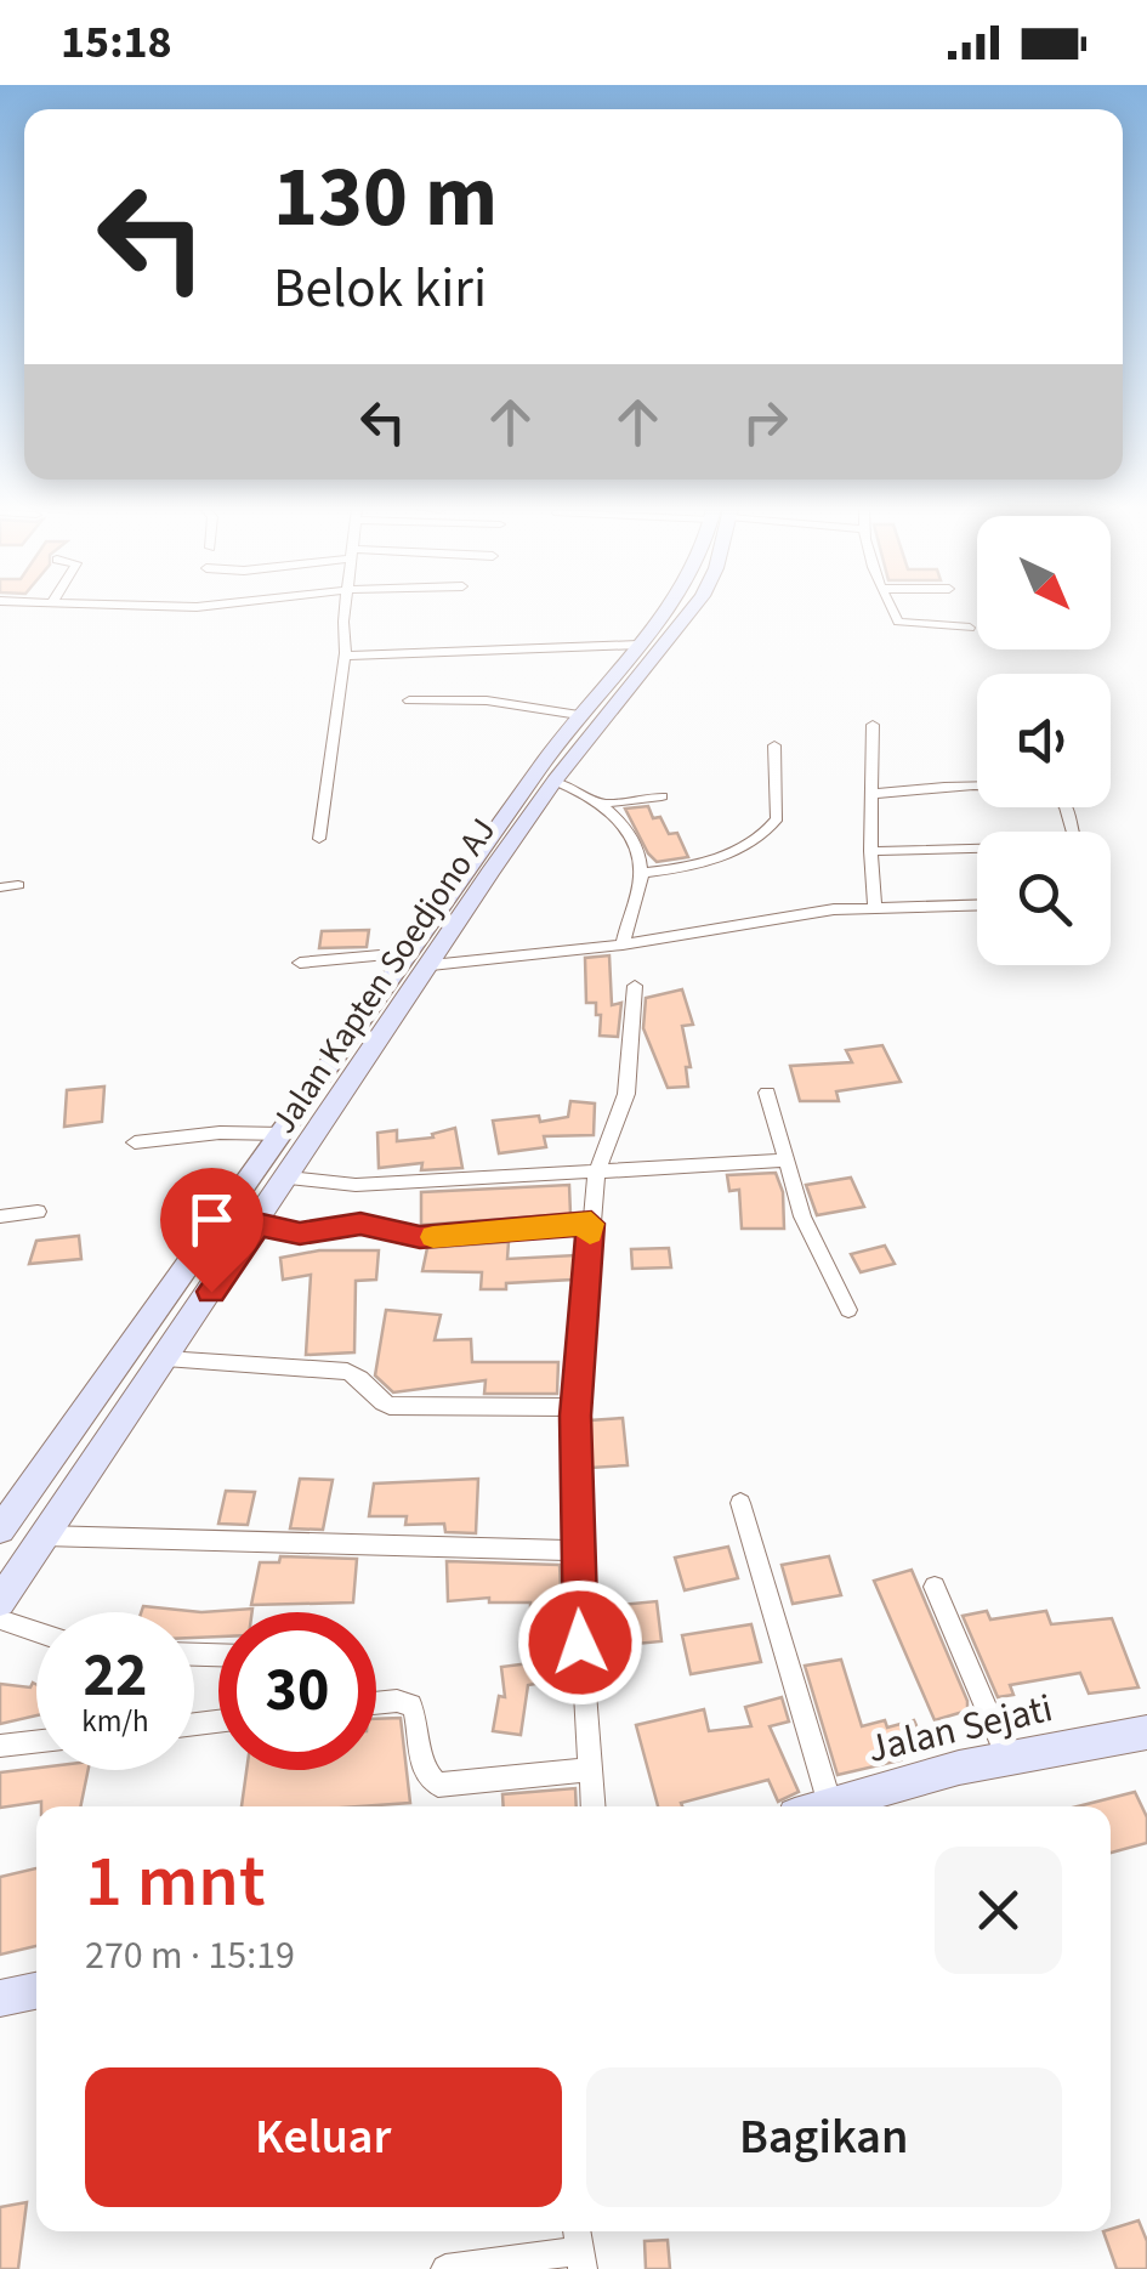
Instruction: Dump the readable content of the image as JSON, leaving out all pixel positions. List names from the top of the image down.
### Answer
{
  "streets": {
    "main road": ["Jalan Kapten Soedjono AJ", "Jalan Sejati"]
  },
  "north": "bottom right",
  "page": {
    "status": "15:18",
    "turn": ["130 m", "Belok kiri"],
    "speed": "22 km/h",
    "limit": "30",
    "heading": ["1 mnt", "270 m · 15:19"],
    "buttons": ["Keluar", "Bagikan"]
  }
}
